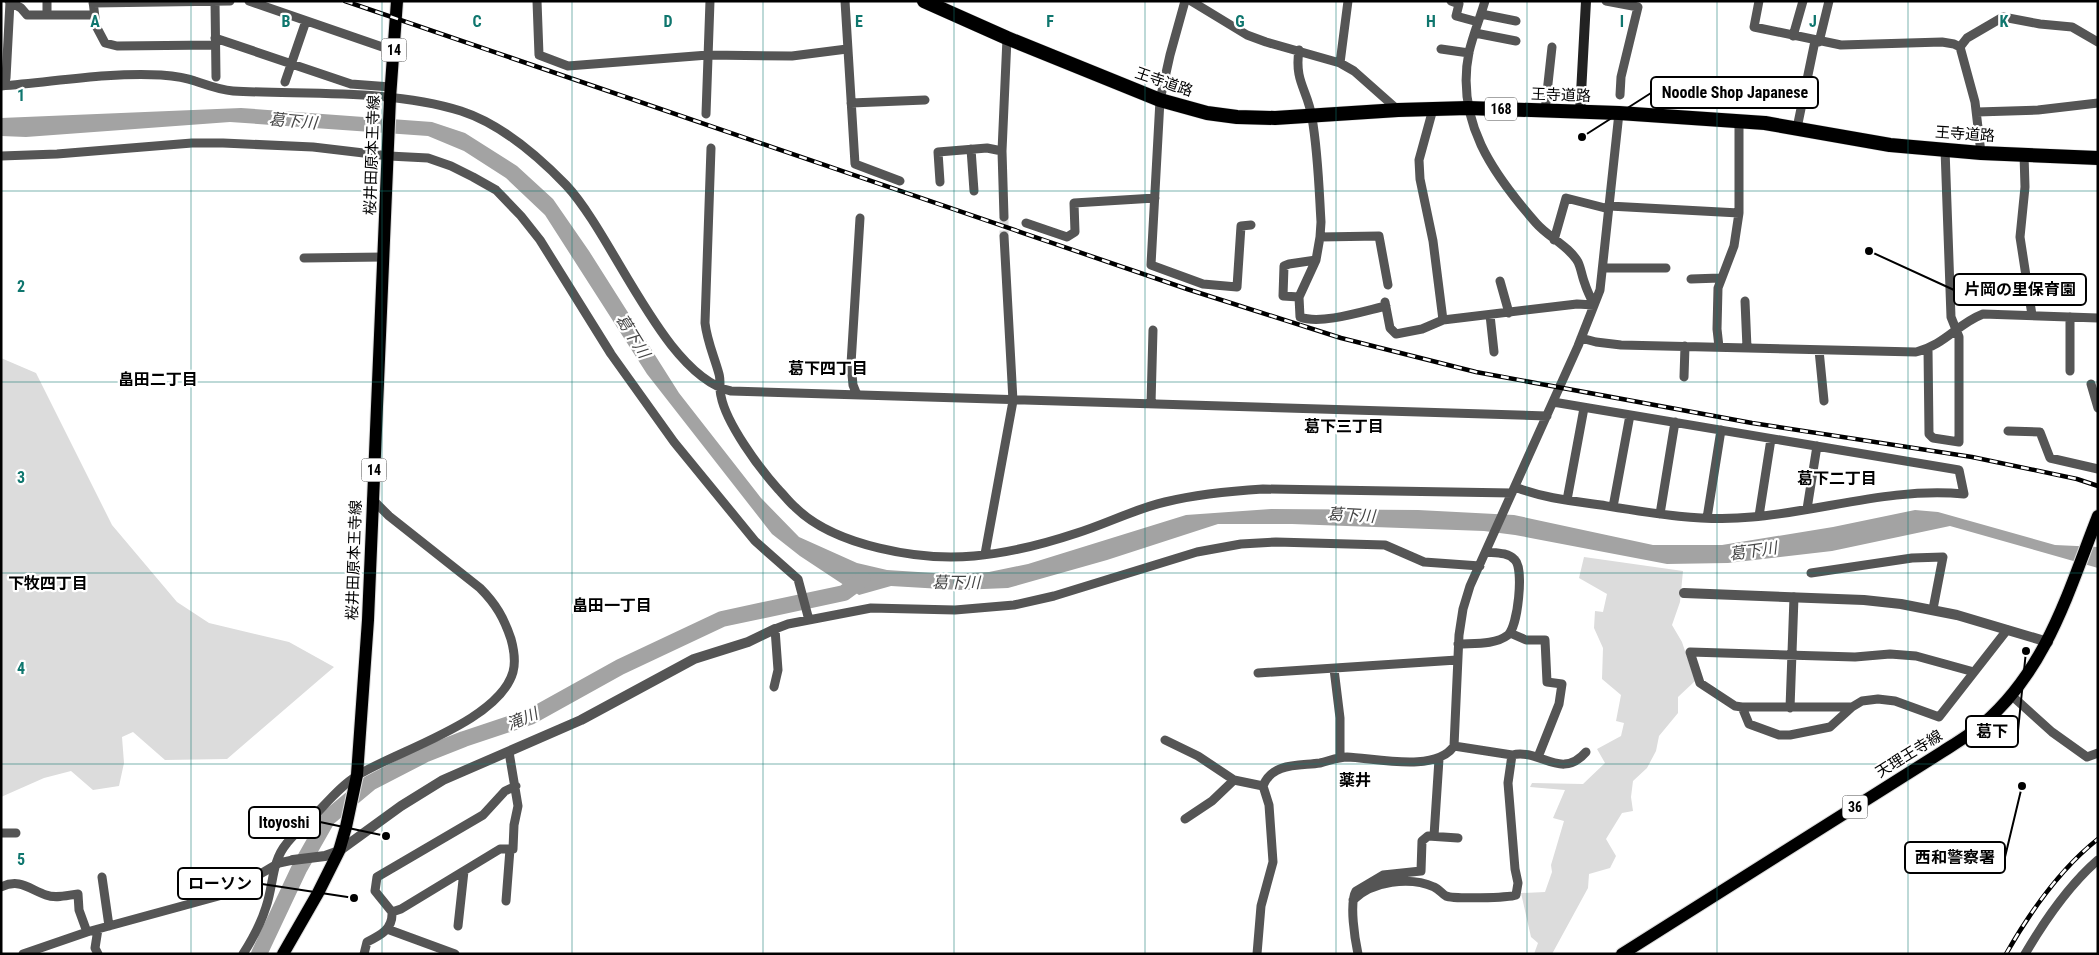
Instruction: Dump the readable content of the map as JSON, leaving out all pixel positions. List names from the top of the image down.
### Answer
{
  "streets": {
    "highway": ["王寺道路", "168"],
    "main road": [
      "14",
      "桜井田原本王寺線",
      "天理王寺線",
      "36"
    ]
  },
  "districts": [
    "葛下四丁目",
    "畠田二丁目",
    "葛下三丁目",
    "葛下二丁目",
    "下牧四丁目",
    "畠田一丁目",
    "薬井"
  ],
  "water": ["葛下川", "滝川"],
  "places": [
    "Noodle Shop Japanese",
    "片岡の里保育園",
    "葛下",
    "西和警察署",
    "Itoyoshi",
    "ローソン"
  ],
  "grid": {
    "columns": [
      "A",
      "B",
      "C",
      "D",
      "E",
      "F",
      "G",
      "H",
      "I",
      "J",
      "K"
    ],
    "rows": [
      "1",
      "2",
      "3",
      "4",
      "5"
    ]
  }
}
